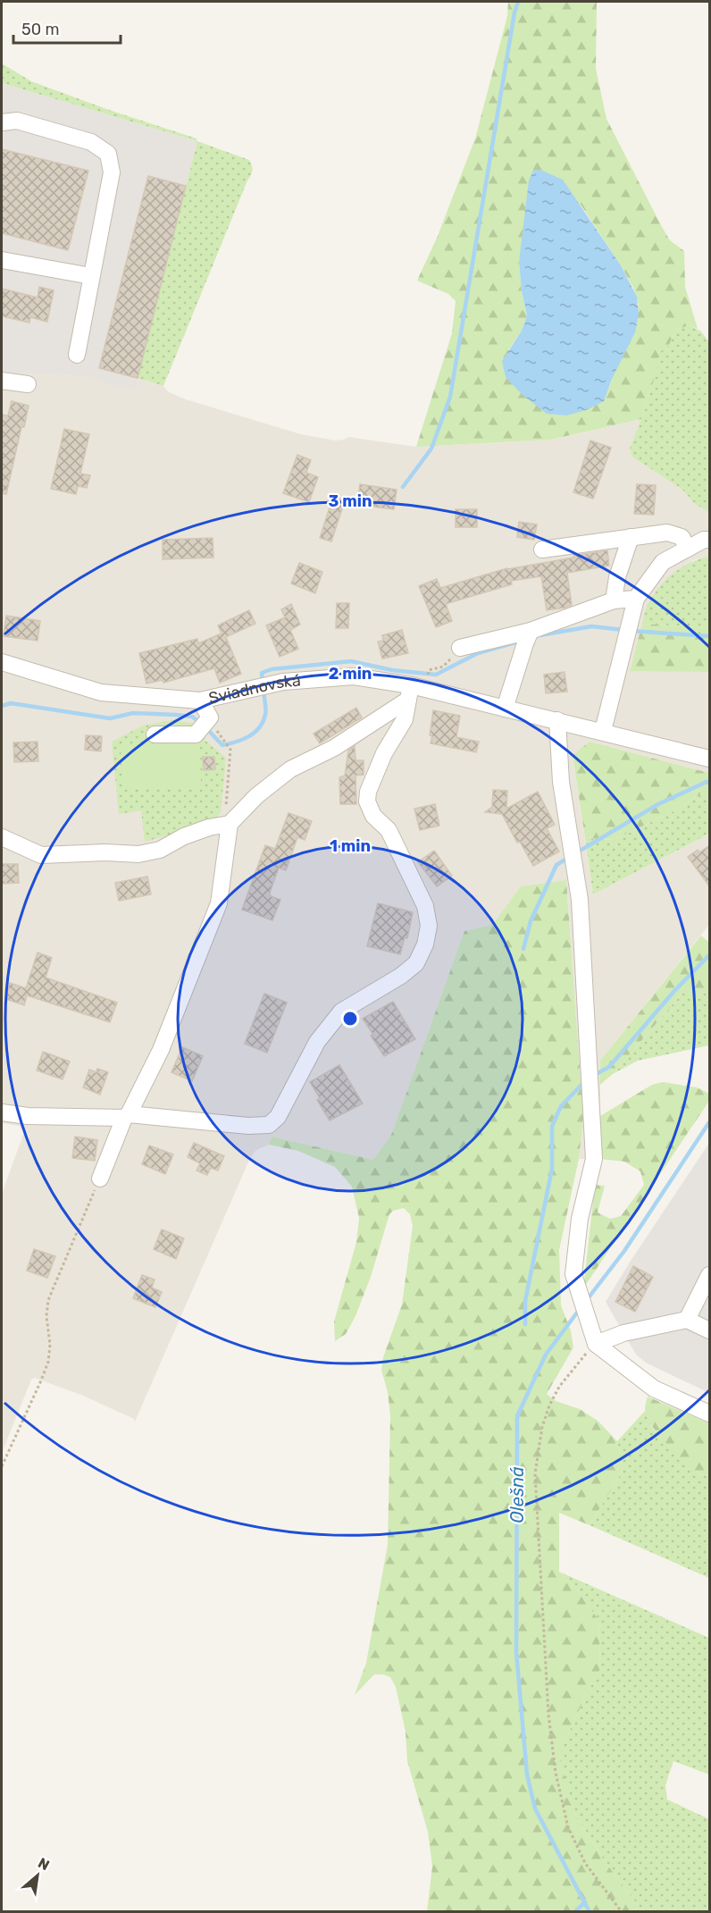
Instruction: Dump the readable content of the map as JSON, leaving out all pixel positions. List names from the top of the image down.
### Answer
{
  "streets": {
    "street": ["Sviadnovská"]
  },
  "water": ["Olešná"],
  "scale_bar": "50 m",
  "north": "top right",
  "rings": ["3 min", "2 min", "1 min"]
}
